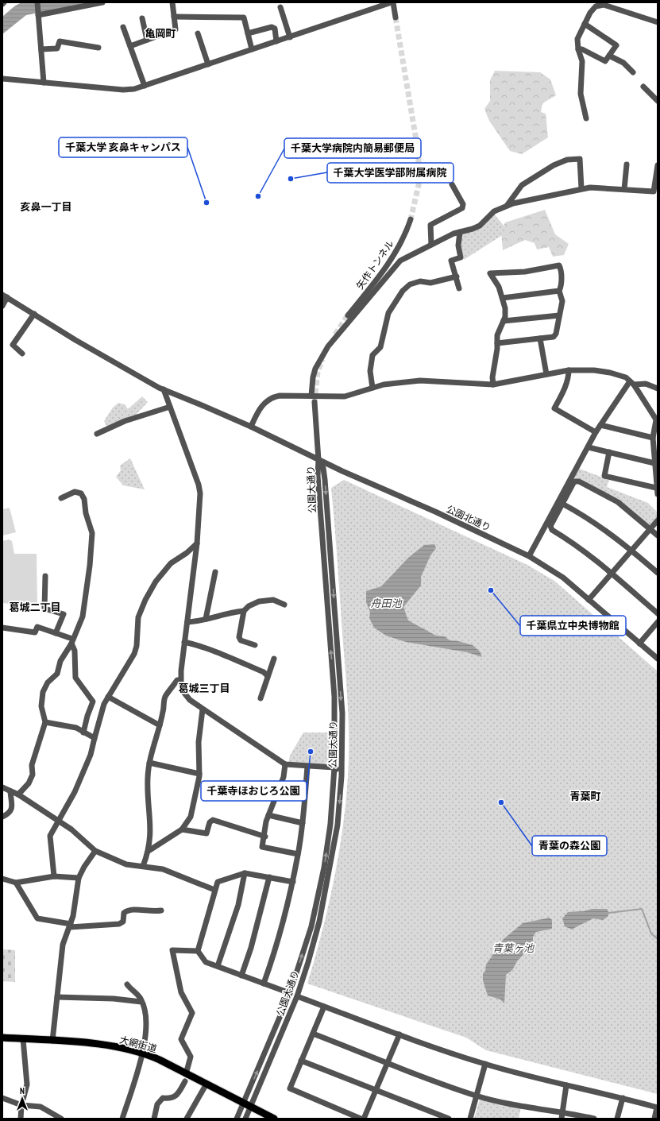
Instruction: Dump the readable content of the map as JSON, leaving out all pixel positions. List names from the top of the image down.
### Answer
{
  "streets": {
    "main road": ["大網街道"],
    "street": ["矢作トンネル", "公園大通り", "公園北通り"]
  },
  "crossings": [
    ["公園大通り", "公園北通り"],
    ["公園大通り", "大網街道"]
  ],
  "districts": [
    "亀岡町",
    "亥鼻一丁目",
    "葛城二丁目",
    "葛城三丁目",
    "青葉町"
  ],
  "water": ["舟田池", "青葉ヶ池"],
  "places": [
    "千葉大学医学部附属病院",
    "千葉大学病院内簡易郵便局",
    "千葉大学 亥鼻キャンパス",
    "千葉県立中央博物館",
    "千葉寺ほおじろ公園",
    "青葉の森公園"
  ],
  "north": "top"
}
